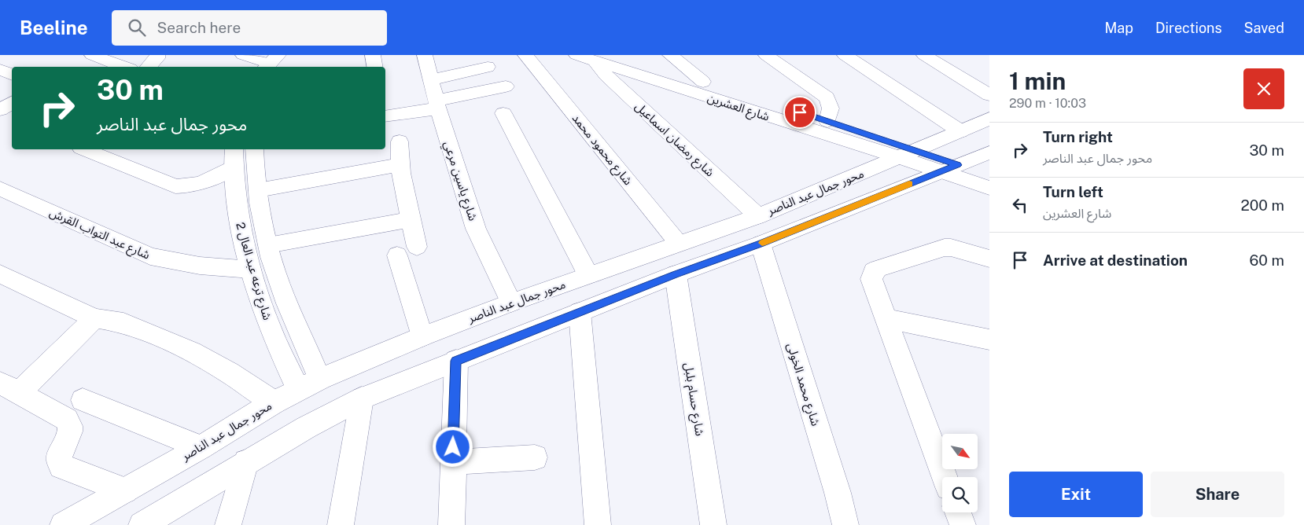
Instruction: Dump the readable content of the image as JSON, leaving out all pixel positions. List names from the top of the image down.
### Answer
{
  "streets": {
    "street": [
      "شارع العشرين",
      "شارع رمضان اسماعيل",
      "شارع محمود محمد",
      "شارع ياسين مرعي",
      "محور جمال عبد الناصر",
      "شارع عبد التواب القرش",
      "شارع ترعه عبد العال 2",
      "شارع محمد الخولى",
      "شارع حسام بلبل"
    ]
  },
  "crossings": [
    ["شارع العشرين", "شارع رمضان اسماعيل"],
    ["شارع العشرين", "محور جمال عبد الناصر"],
    ["شارع رمضان اسماعيل", "محور جمال عبد الناصر"],
    ["شارع محمود محمد", "محور جمال عبد الناصر"],
    ["شارع ياسين مرعي", "محور جمال عبد الناصر"],
    ["محور جمال عبد الناصر", "شارع ترعه عبد العال 2"],
    ["شارع عبد التواب القرش", "شارع ترعه عبد العال 2"]
  ],
  "north": "bottom right",
  "page": {
    "header": "Beeline",
    "search": "Search here",
    "nav": ["Map", "Directions", "Saved"],
    "heading": ["1 min", "290 m · 10:03"],
    "turn": ["30 m", "محور جمال عبد الناصر"],
    "list": [
      {
        "name": "Turn right",
        "note": "محور جمال عبد الناصر",
        "value": "30 m"
      },
      {
        "name": "Turn left",
        "note": "شارع العشرين",
        "value": "200 m"
      },
      {
        "name": "Arrive at destination",
        "value": "60 m"
      }
    ],
    "buttons": ["Exit", "Share"]
  }
}
